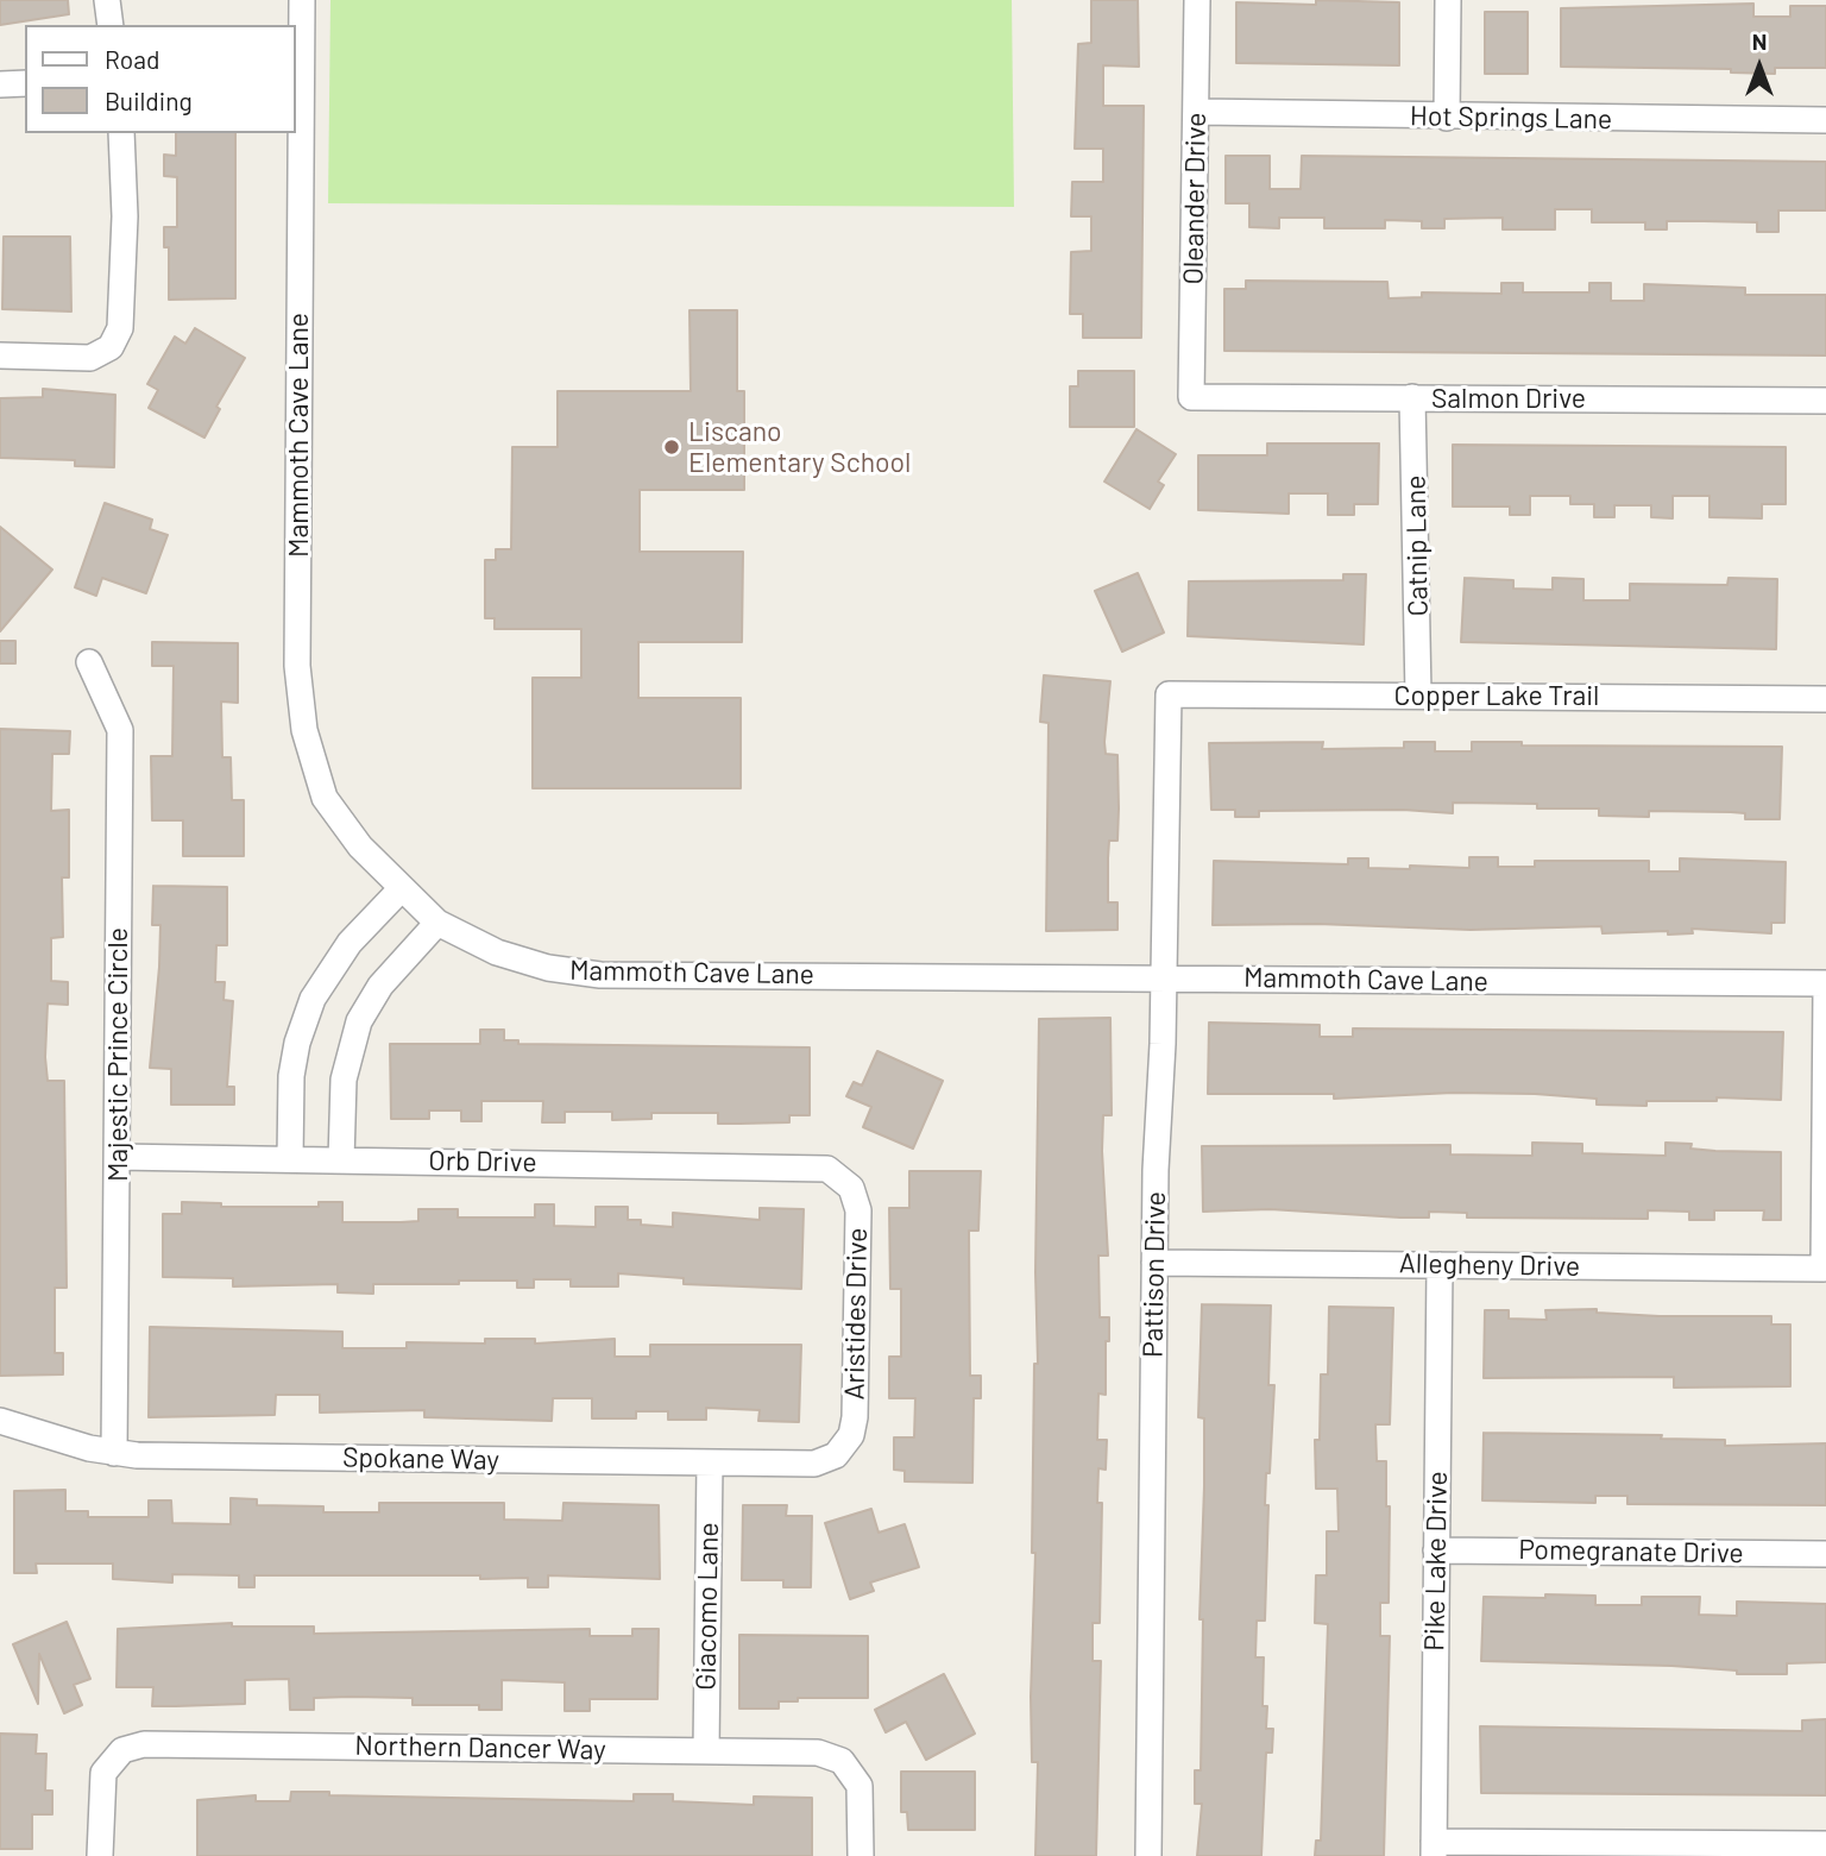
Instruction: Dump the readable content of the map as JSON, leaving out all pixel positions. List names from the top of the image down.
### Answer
{
  "streets": {
    "street": [
      "Hot Springs Lane",
      "Oleander Drive",
      "Salmon Drive",
      "Mammoth Cave Lane",
      "Catnip Lane",
      "Copper Lake Trail",
      "Majestic Prince Circle",
      "Orb Drive",
      "Allegheny Drive",
      "Pattison Drive",
      "Aristides Drive",
      "Spokane Way",
      "Pomegranate Drive",
      "Pike Lake Drive",
      "Giacomo Lane",
      "Northern Dancer Way"
    ]
  },
  "crossings": [
    ["Hot Springs Lane", "Oleander Drive"],
    ["Oleander Drive", "Salmon Drive"],
    ["Salmon Drive", "Catnip Lane"],
    ["Mammoth Cave Lane", "Allegheny Drive"],
    ["Mammoth Cave Lane", "Pattison Drive"],
    ["Catnip Lane", "Copper Lake Trail"],
    ["Copper Lake Trail", "Pattison Drive"],
    ["Majestic Prince Circle", "Orb Drive"],
    ["Majestic Prince Circle", "Spokane Way"],
    ["Orb Drive", "Aristides Drive"],
    ["Allegheny Drive", "Pattison Drive"],
    ["Allegheny Drive", "Pike Lake Drive"],
    ["Aristides Drive", "Spokane Way"],
    ["Spokane Way", "Giacomo Lane"],
    ["Pomegranate Drive", "Pike Lake Drive"],
    ["Giacomo Lane", "Northern Dancer Way"]
  ],
  "places": ["Liscano Elementary School"],
  "legend": ["Road", "Building"],
  "north": "top"
}
